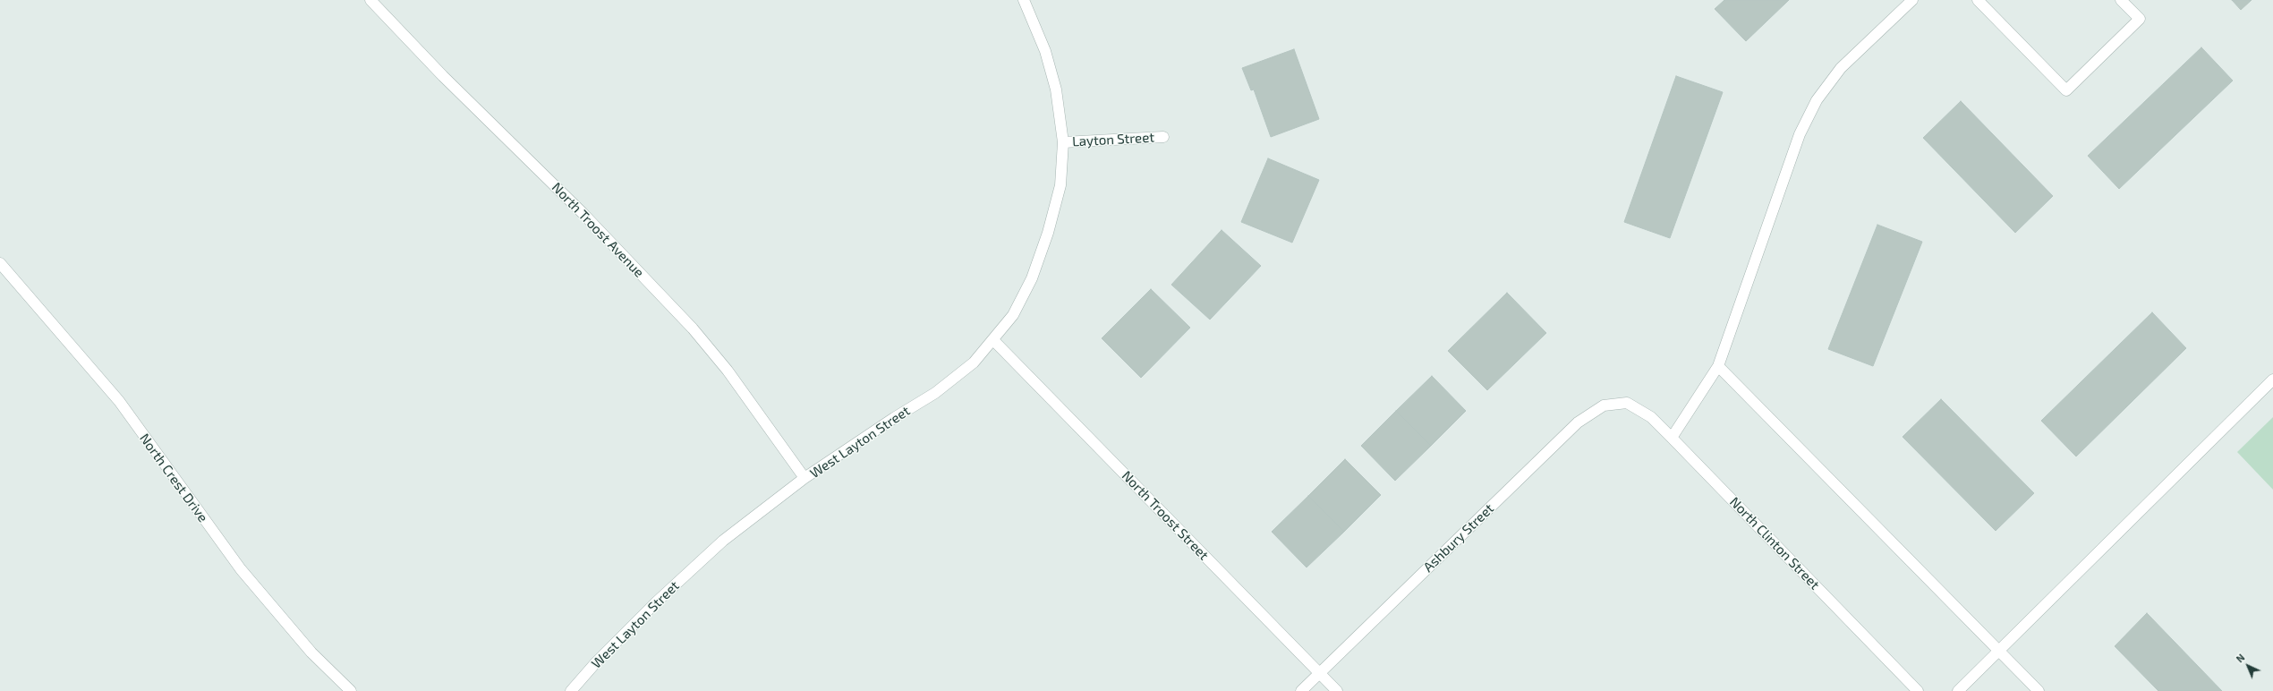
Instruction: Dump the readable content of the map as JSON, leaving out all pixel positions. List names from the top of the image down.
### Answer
{
  "streets": {
    "street": [
      "Layton Street",
      "North Troost Avenue",
      "West Layton Street",
      "North Crest Drive",
      "North Troost Street",
      "Ashbury Street",
      "North Clinton Street"
    ]
  },
  "crossings": [
    ["Layton Street", "West Layton Street"],
    ["North Troost Avenue", "West Layton Street"],
    ["West Layton Street", "North Troost Street"],
    ["North Troost Street", "Ashbury Street"],
    ["Ashbury Street", "North Clinton Street"]
  ],
  "north": "top left"
}
